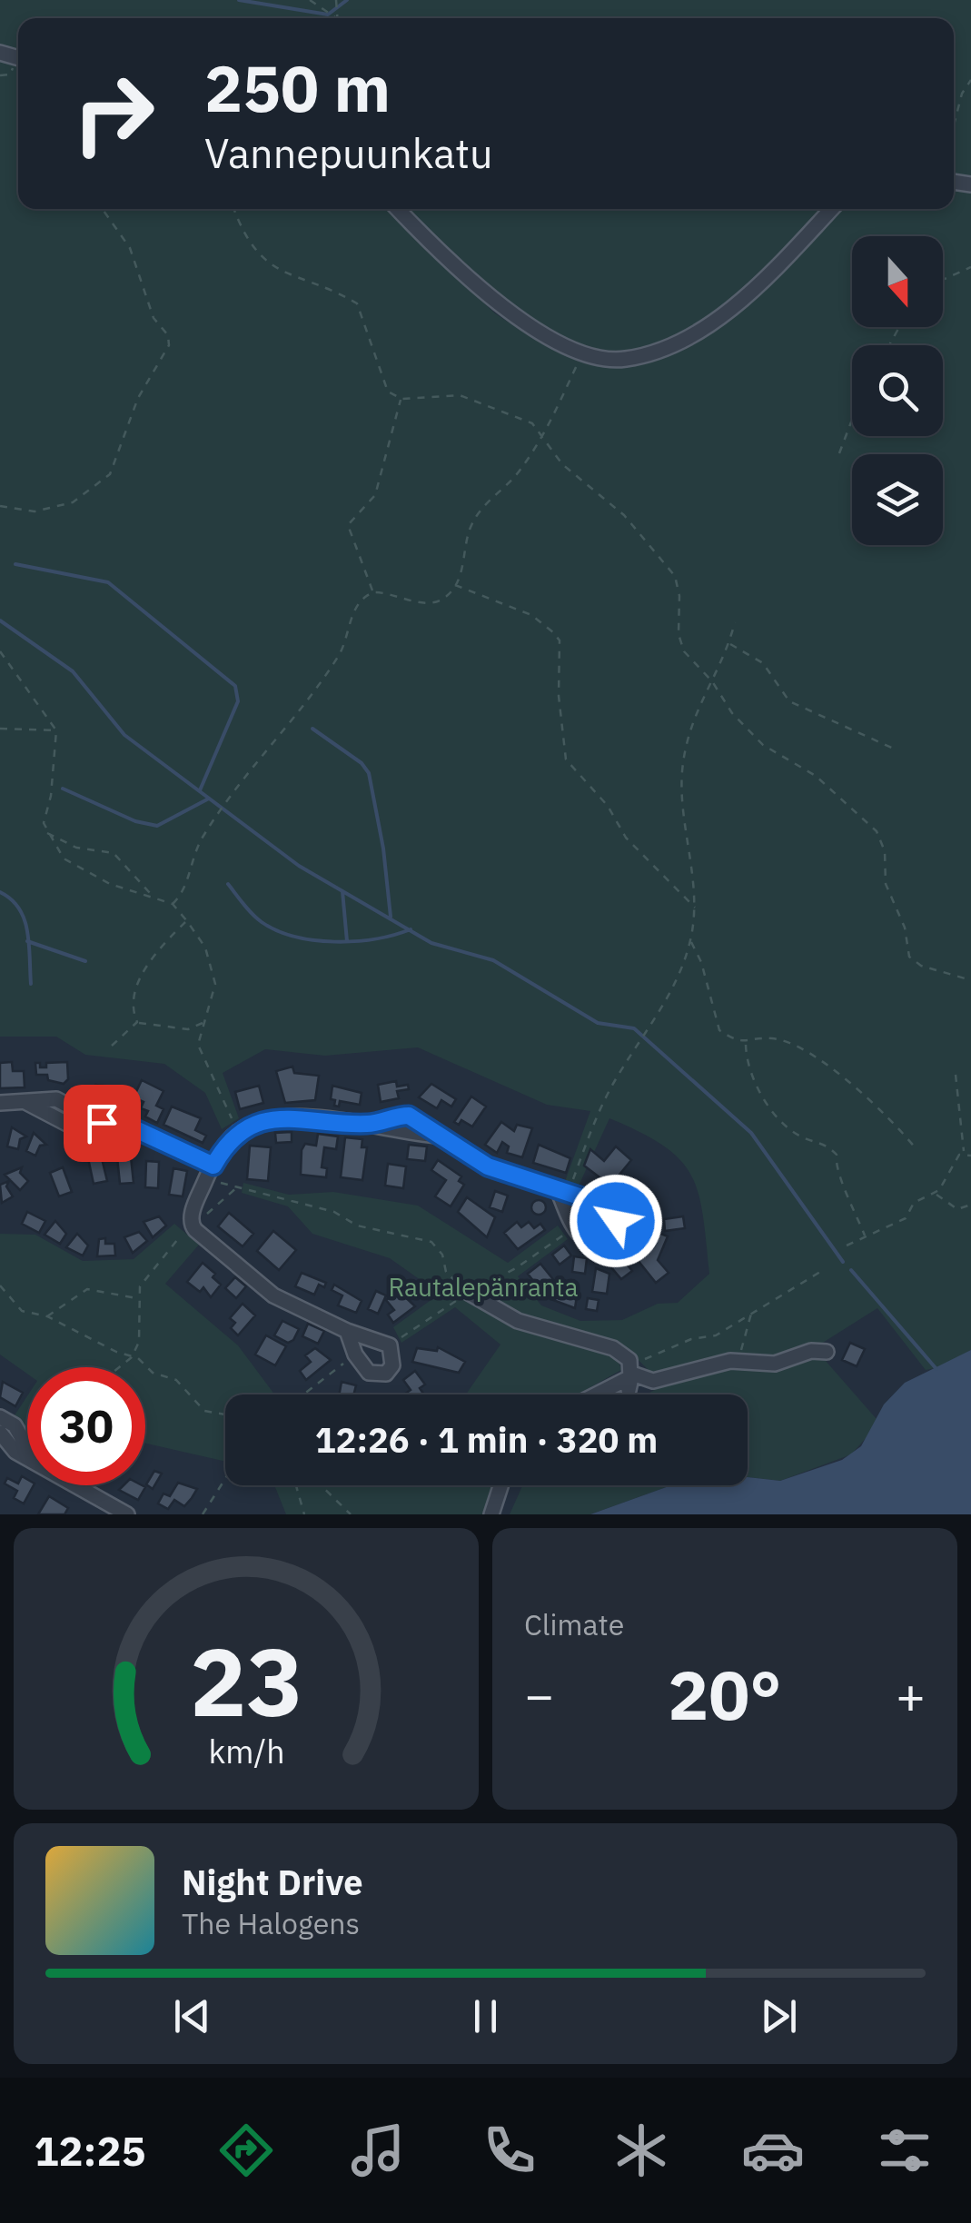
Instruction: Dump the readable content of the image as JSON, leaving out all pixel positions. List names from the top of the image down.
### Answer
{
  "parks": ["Rautalepänranta"],
  "north": "bottom",
  "page": {
    "turn": ["250 m", "Vannepuunkatu"],
    "limit": "30",
    "trip": "12:26 · 1 min · 320 m",
    "tile": "Climate",
    "heat": ["−", "20°", "+"],
    "song": ["Night Drive", "The Halogens"],
    "tabs": "12:25",
    "gauge": ["23", "km/h"]
  }
}
